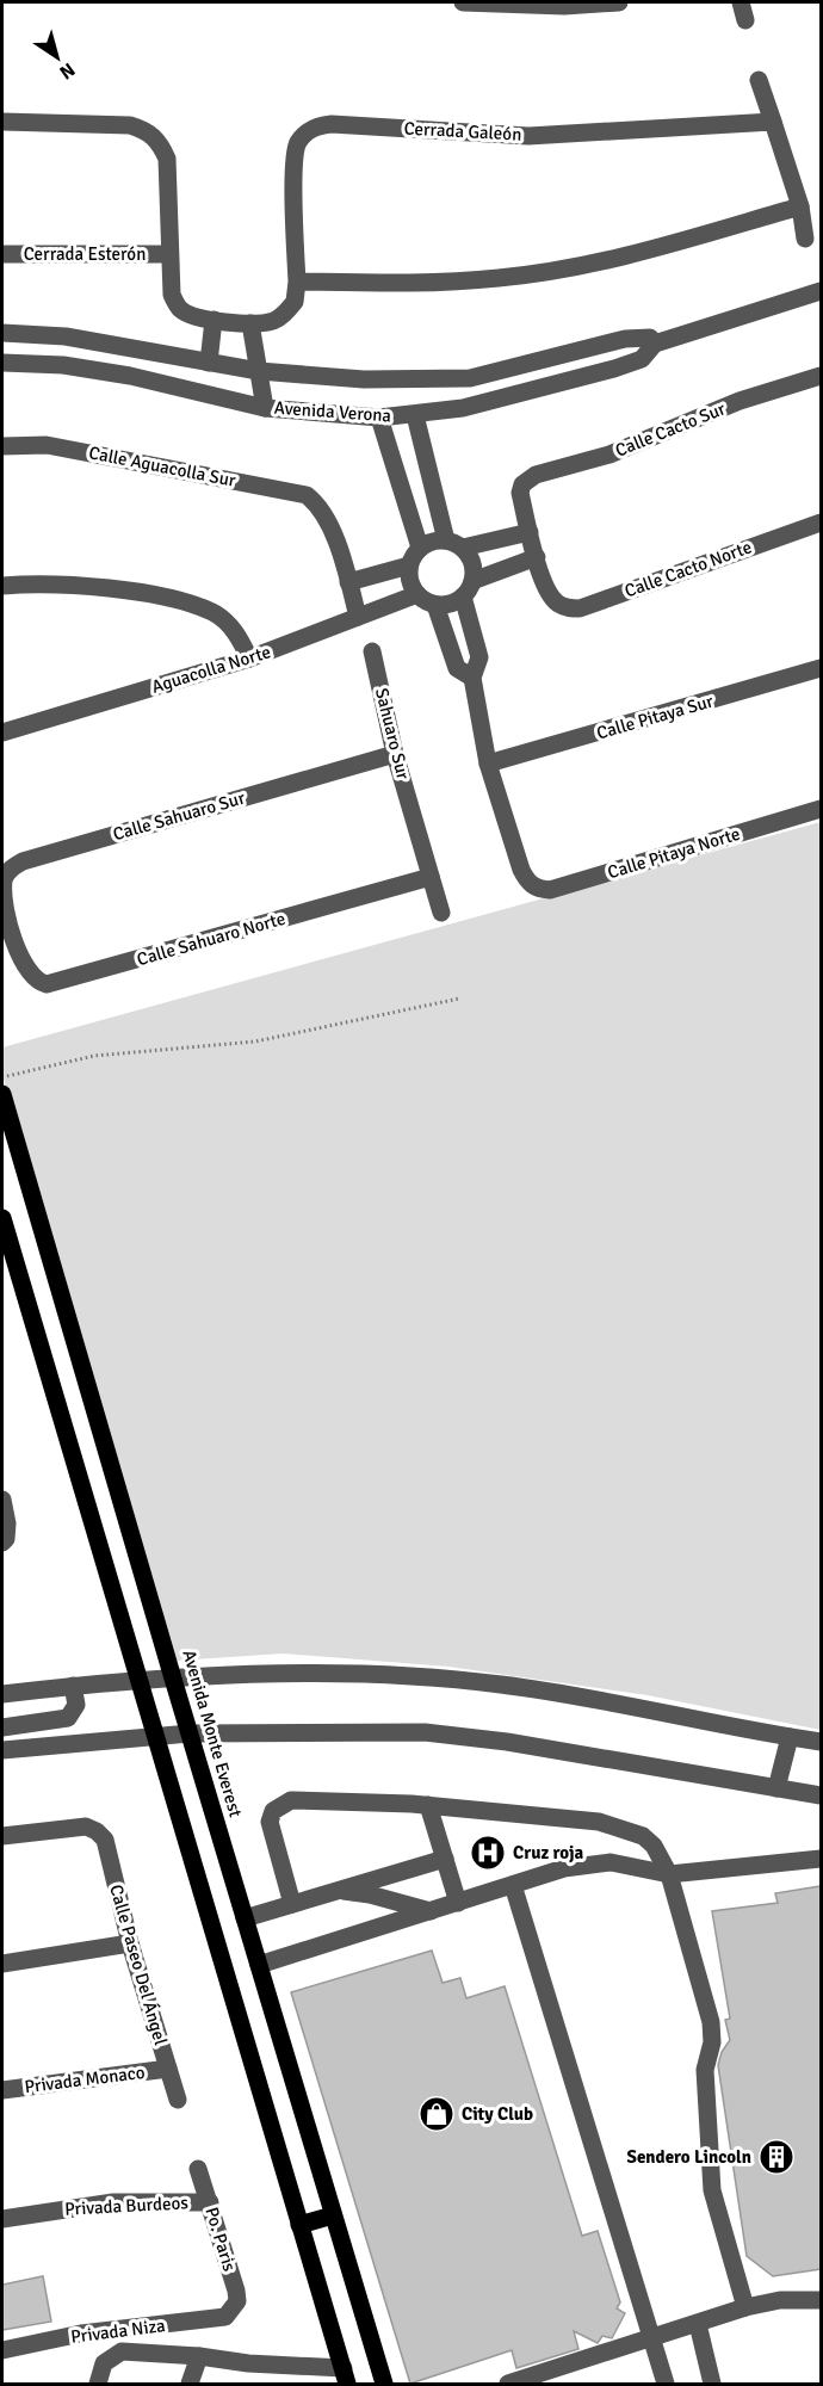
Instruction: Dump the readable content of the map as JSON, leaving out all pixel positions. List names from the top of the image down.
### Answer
{
  "streets": {
    "main road": ["Avenida Monte Everest"],
    "street": [
      "Cerrada Galeón",
      "Cerrada Esterón",
      "Avenida Verona",
      "Calle Cacto Sur",
      "Calle Aguacolla Sur",
      "Calle Cacto Norte",
      "Aguacolla Norte",
      "Calle Pitaya Sur",
      "Sahuaro Sur",
      "Calle Sahuaro Sur",
      "Calle Pitaya Norte",
      "Calle Sahuaro Norte",
      "Calle Paseo Del Ángel",
      "Privada Monaco",
      "Privada Burdeos",
      "Po. Paris",
      "Privada Niza"
    ]
  },
  "crossings": [
    ["Cerrada Galeón", "Cerrada Esterón"],
    ["Calle Pitaya Sur", "Calle Pitaya Norte"],
    ["Sahuaro Sur", "Calle Sahuaro Sur"],
    ["Sahuaro Sur", "Calle Sahuaro Norte"],
    ["Calle Sahuaro Sur", "Calle Sahuaro Norte"],
    ["Calle Paseo Del Ángel", "Privada Monaco"],
    ["Privada Burdeos", "Po. Paris"],
    ["Po. Paris", "Privada Niza"]
  ],
  "places": {
    "hospital": ["Cruz roja"],
    "shop": ["City Club"],
    "building": ["Sendero Lincoln"]
  },
  "north": "bottom right"
}
